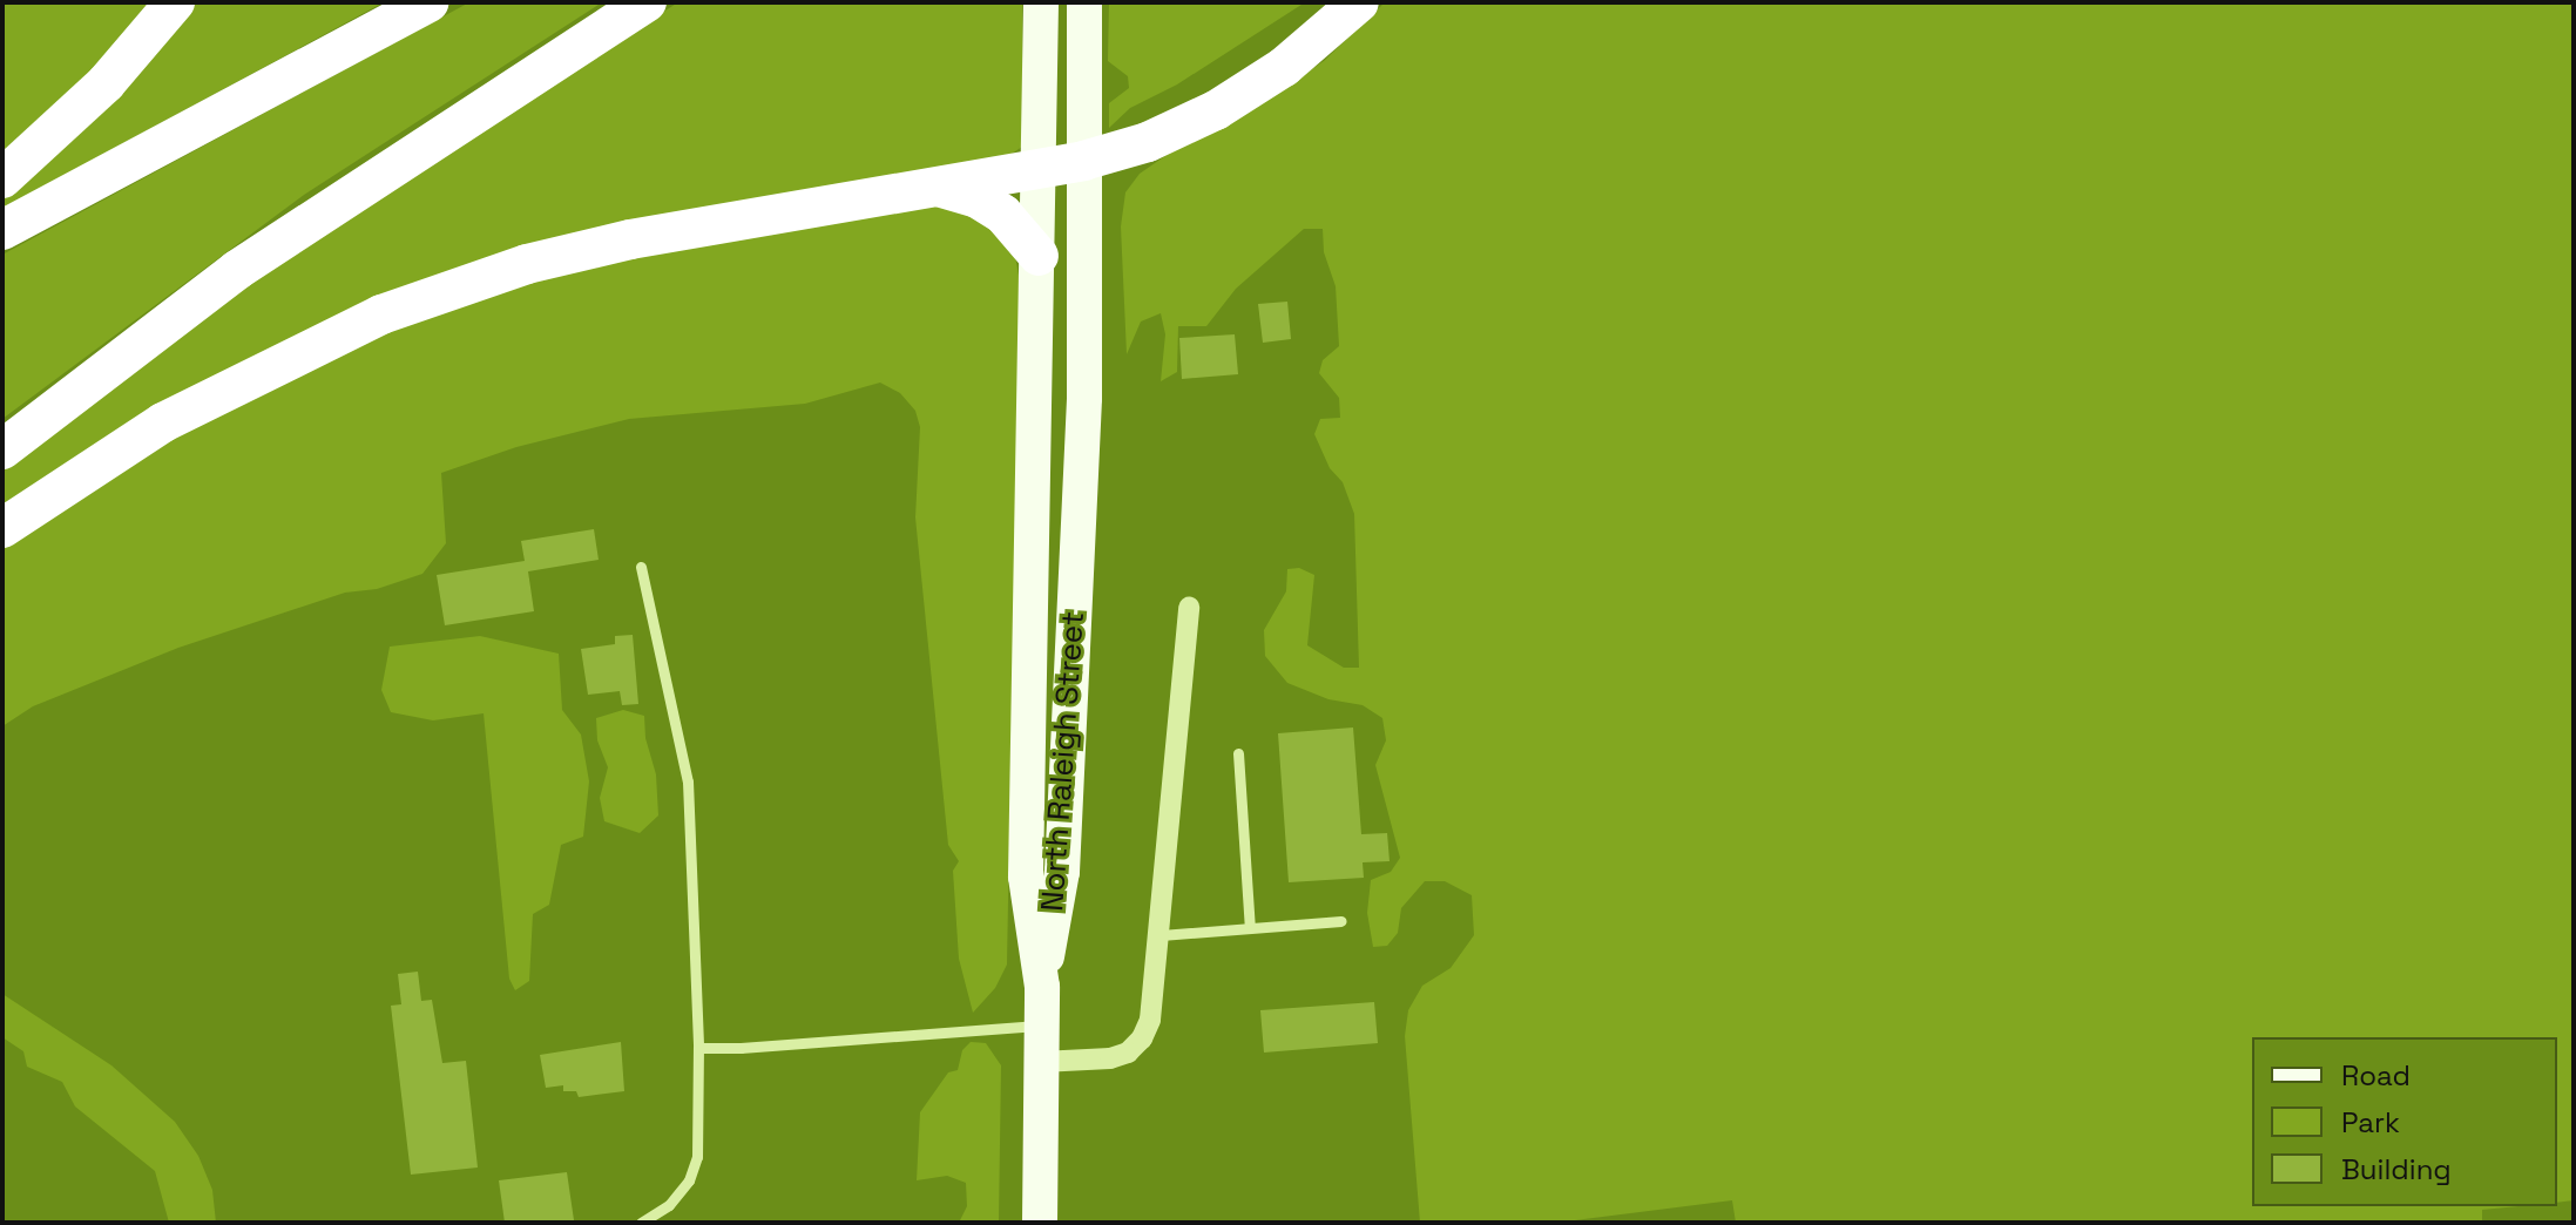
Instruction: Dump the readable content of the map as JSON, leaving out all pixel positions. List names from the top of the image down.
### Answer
{
  "streets": {
    "main road": ["North Raleigh Street"]
  },
  "legend": ["Road", "Park", "Building"]
}
